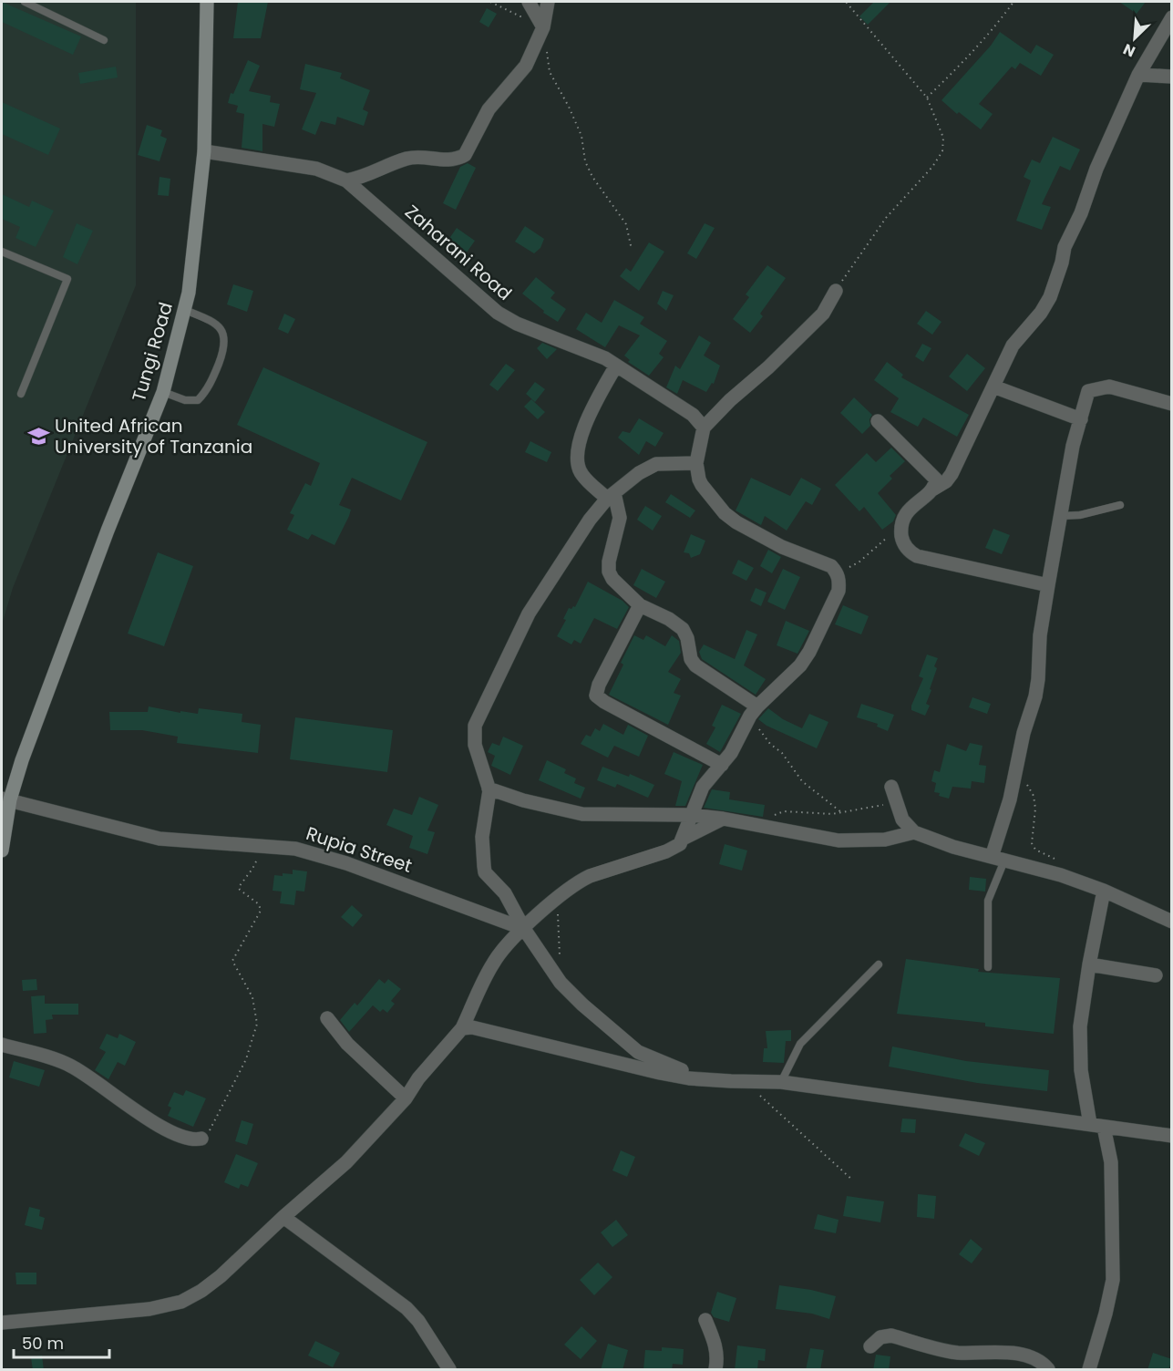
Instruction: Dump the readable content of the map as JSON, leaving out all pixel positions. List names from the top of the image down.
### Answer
{
  "streets": {
    "main road": ["Tungi Road"],
    "street": ["Zaharani Road", "Rupia Street"]
  },
  "crossings": [
    ["Zaharani Road", "Tungi Road"],
    ["Tungi Road", "Rupia Street"]
  ],
  "places": {
    "school or university": ["United African University of Tanzania"]
  },
  "scale_bar": "50 m",
  "north": "bottom left"
}
